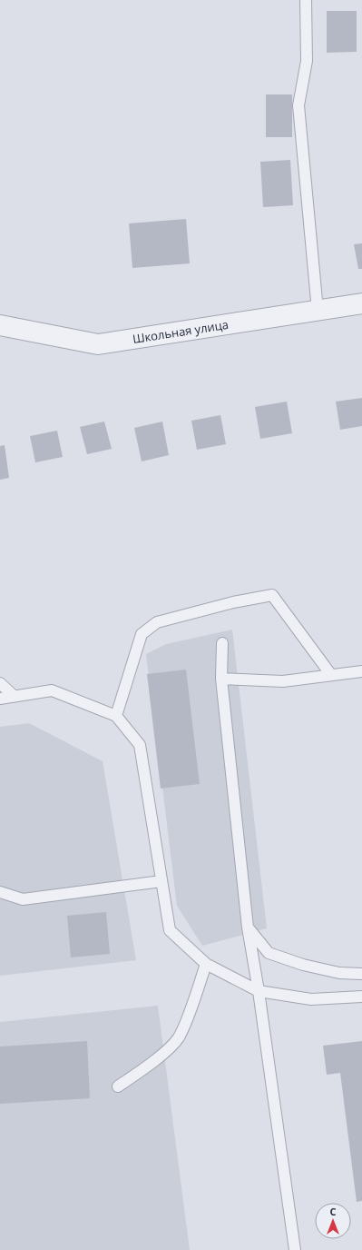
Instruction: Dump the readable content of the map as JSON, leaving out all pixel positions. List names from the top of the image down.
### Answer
{
  "streets": {
    "street": ["Школьная улица"]
  },
  "north": "top"
}
